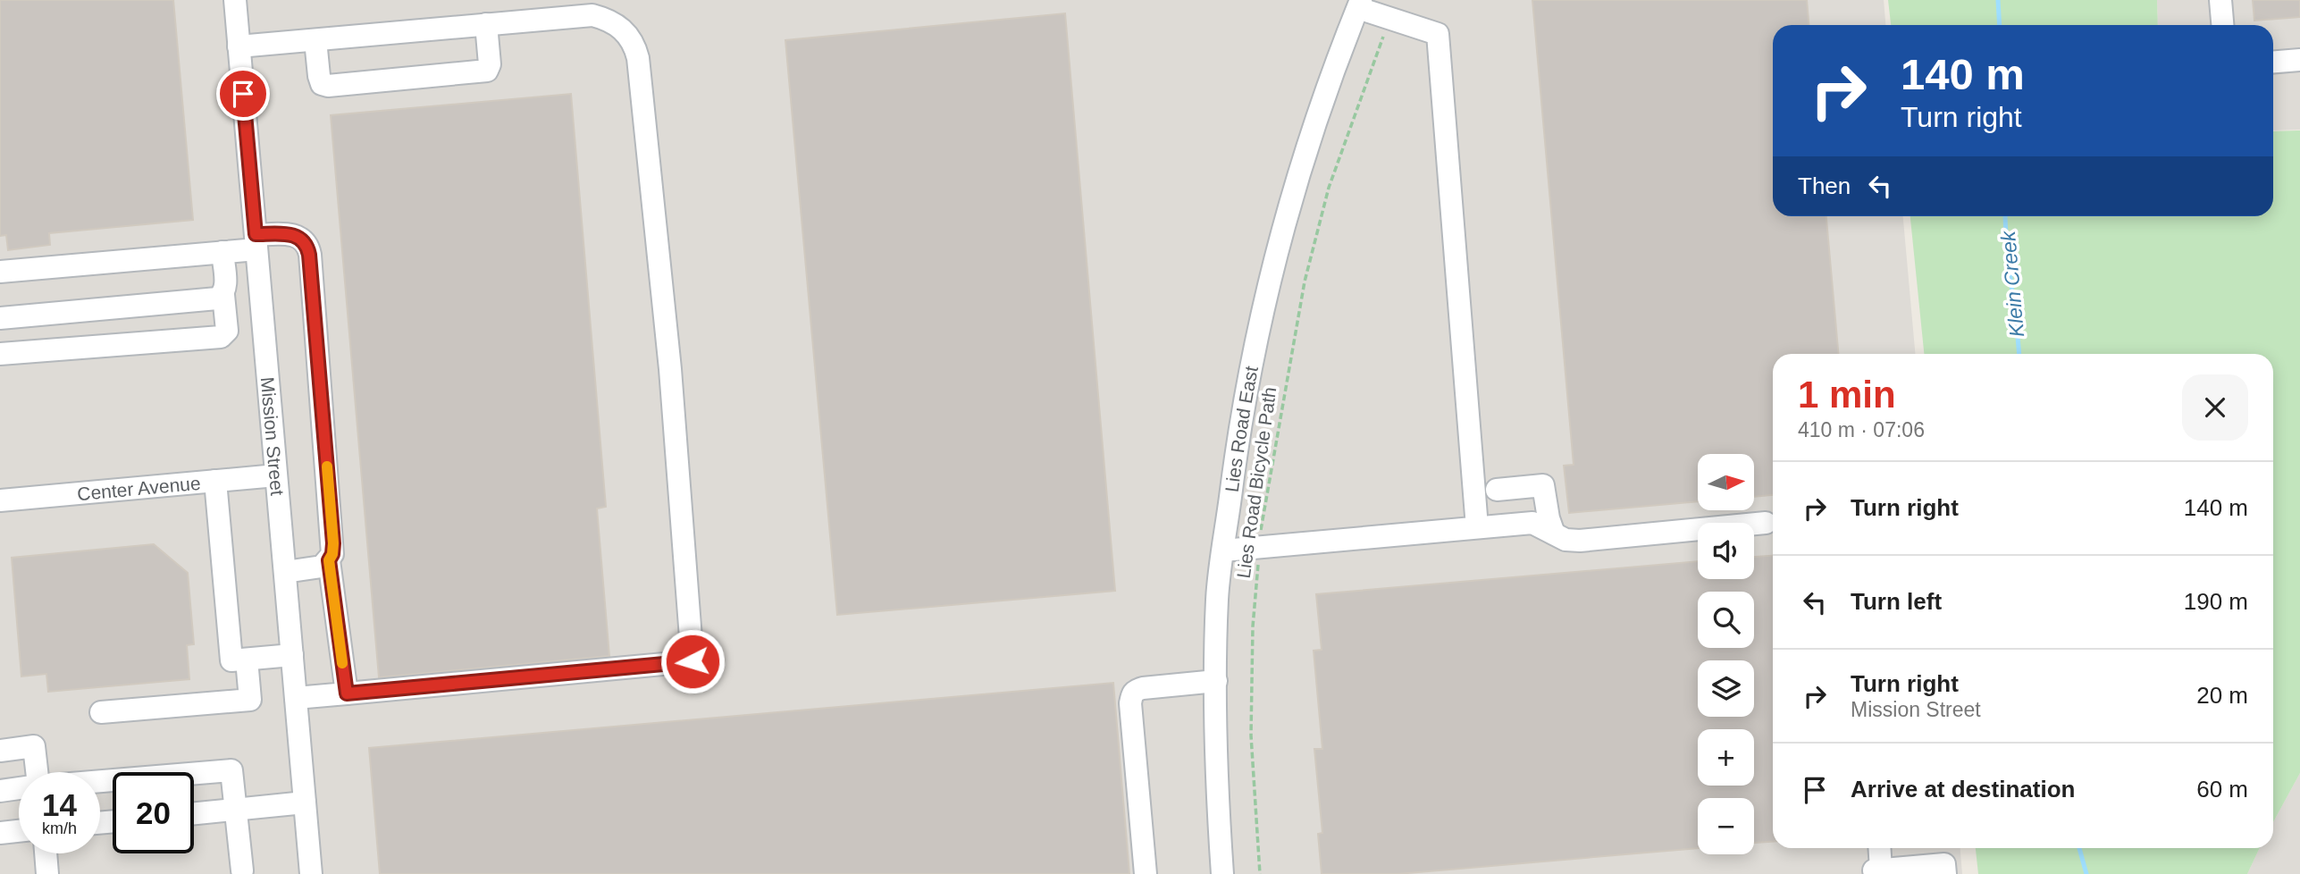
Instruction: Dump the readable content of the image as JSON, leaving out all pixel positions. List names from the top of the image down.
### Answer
{
  "streets": {
    "street": ["Lies Road East", "Mission Street", "Center Avenue"],
    "path": ["Lies Road Bicycle Path"]
  },
  "crossings": [
    ["Mission Street", "Center Avenue"]
  ],
  "water": ["Klein Creek"],
  "north": "right",
  "page": {
    "turn": ["140 m", "Turn right"],
    "then": "Then",
    "heading": ["1 min", "410 m · 07:06"],
    "map_buttons": ["+", "−"],
    "list": [
      {
        "name": "Turn right",
        "value": "140 m"
      },
      {
        "name": "Turn left",
        "value": "190 m"
      },
      {
        "name": "Turn right",
        "note": "Mission Street",
        "value": "20 m"
      },
      {
        "name": "Arrive at destination",
        "value": "60 m"
      }
    ],
    "speed": "14 km/h",
    "limit": "20"
  }
}
